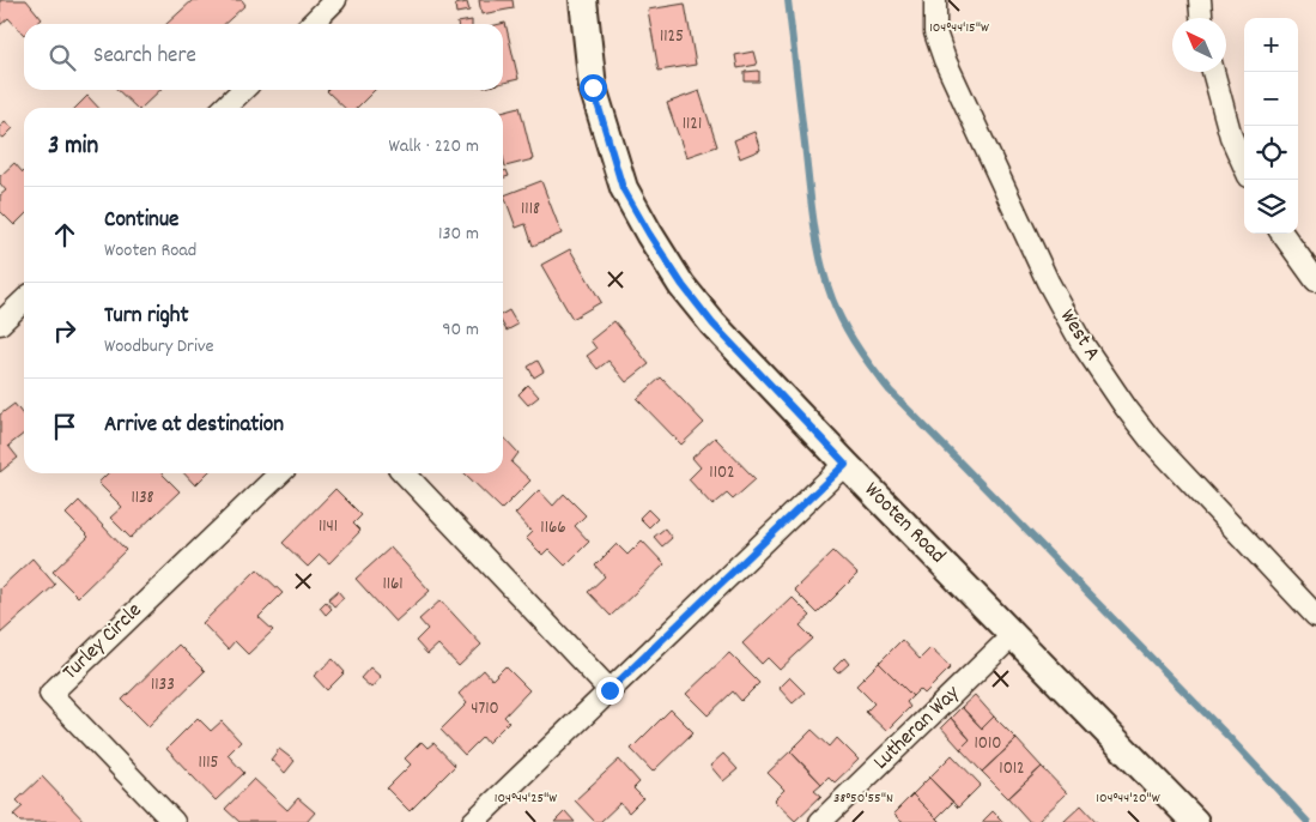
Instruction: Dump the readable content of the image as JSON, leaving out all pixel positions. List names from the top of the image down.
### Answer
{
  "streets": {
    "street": [
      "West A",
      "Wooten Road",
      "Turley Circle",
      "Lutheran Way"
    ]
  },
  "crossings": [
    ["Wooten Road", "Lutheran Way"]
  ],
  "house_numbers": [
    "1125",
    "1121",
    "1118",
    "1102",
    "1138",
    "1141",
    "1166",
    "1161",
    "1133",
    "4710",
    "1010",
    "1115",
    "1012"
  ],
  "north": "top left",
  "page": {
    "map_buttons": ["+", "−"],
    "search": "Search here",
    "heading": ["3 min", "Walk · 220 m"],
    "list": [
      ["Continue", "Wooten Road", "130 m"],
      ["Turn right", "Woodbury Drive", "90 m"],
      "Arrive at destination"
    ]
  },
  "coordinates": [
    "104°44'15\"W",
    "104°44'25\"W",
    "104°44'20\"W",
    "38°50'55\"N"
  ]
}
